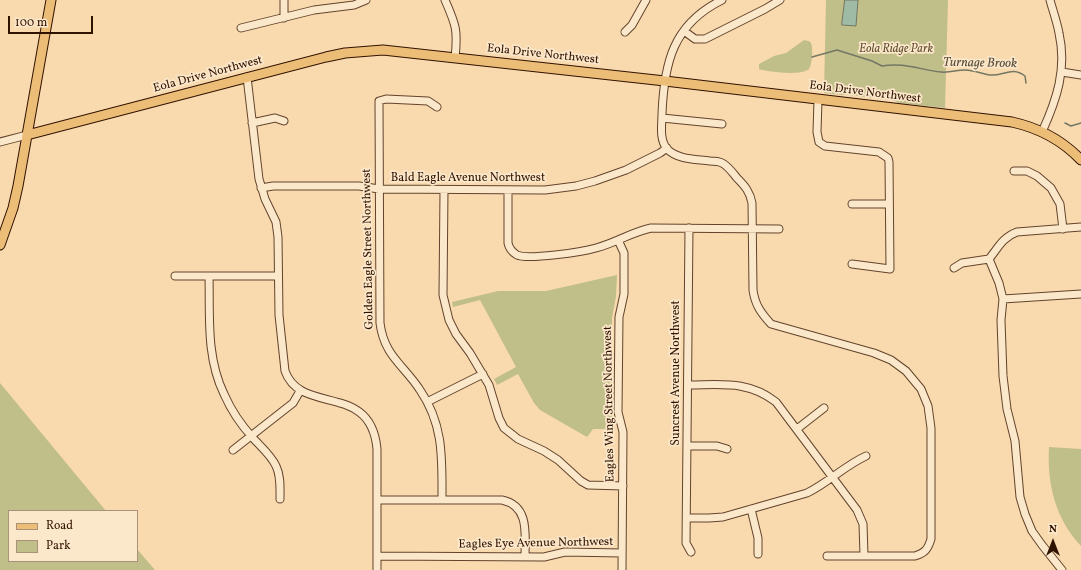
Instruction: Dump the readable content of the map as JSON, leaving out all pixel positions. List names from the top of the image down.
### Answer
{
  "streets": {
    "main road": ["Eola Drive Northwest"],
    "street": [
      "Bald Eagle Avenue Northwest",
      "Golden Eagle Street Northwest",
      "Suncrest Avenue Northwest",
      "Eagles Wing Street Northwest",
      "Eagles Eye Avenue Northwest"
    ]
  },
  "crossings": [
    ["Bald Eagle Avenue Northwest", "Golden Eagle Street Northwest"],
    ["Eagles Wing Street Northwest", "Eagles Eye Avenue Northwest"]
  ],
  "water": ["Turnage Brook"],
  "parks": ["Eola Ridge Park"],
  "legend": ["Road", "Park"],
  "scale_bar": "100 m",
  "north": "top"
}
